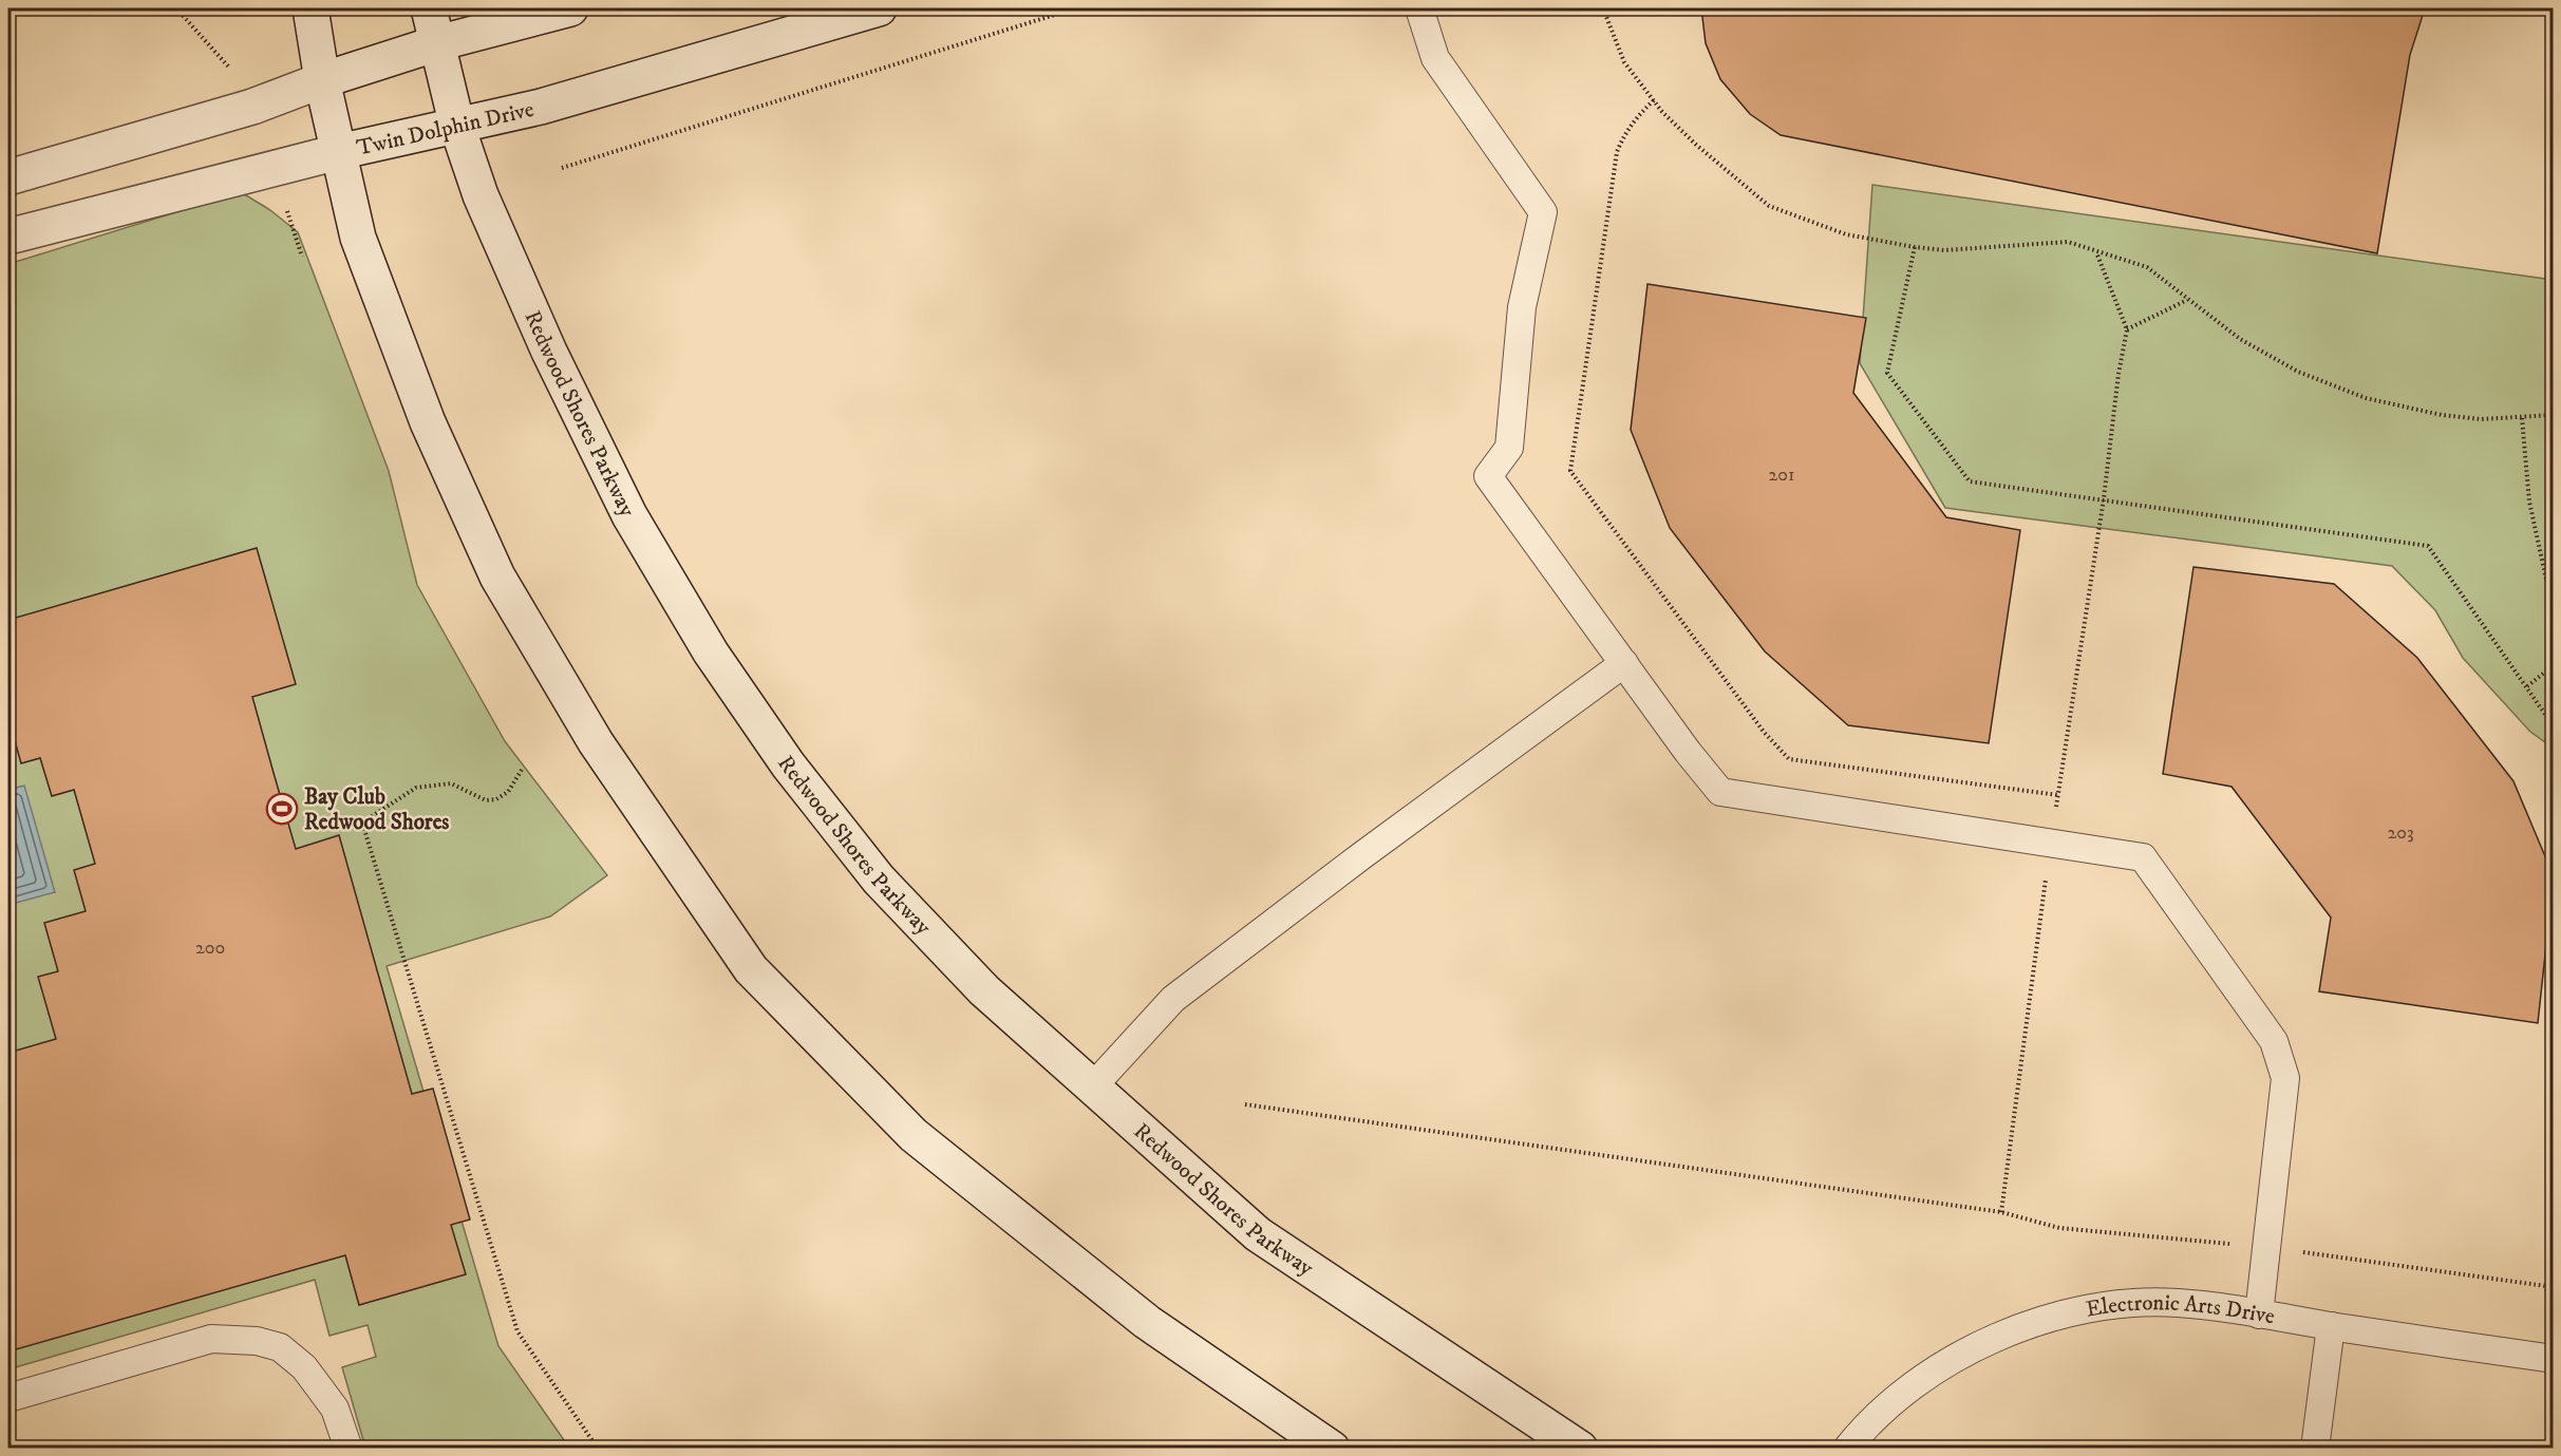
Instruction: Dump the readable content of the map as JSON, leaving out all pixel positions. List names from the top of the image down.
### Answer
{
  "streets": {
    "main road": ["Twin Dolphin Drive", "Redwood Shores Parkway"],
    "lane": ["Electronic Arts Drive"]
  },
  "crossings": [
    ["Twin Dolphin Drive", "Redwood Shores Parkway"]
  ],
  "places": {
    "sports": ["Bay Club Redwood Shores"]
  },
  "house_numbers": ["201", "203", "200"]
}
